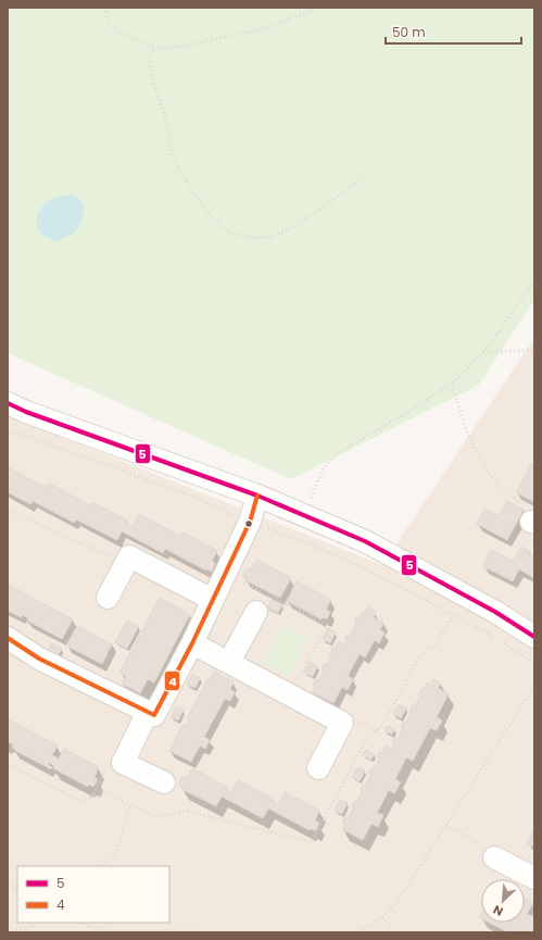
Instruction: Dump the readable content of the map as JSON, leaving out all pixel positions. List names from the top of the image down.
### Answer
{
  "lines": ["transit line 5", "transit line 4"],
  "legend": ["5", "4"],
  "scale_bar": "50 m",
  "north": "bottom left"
}
